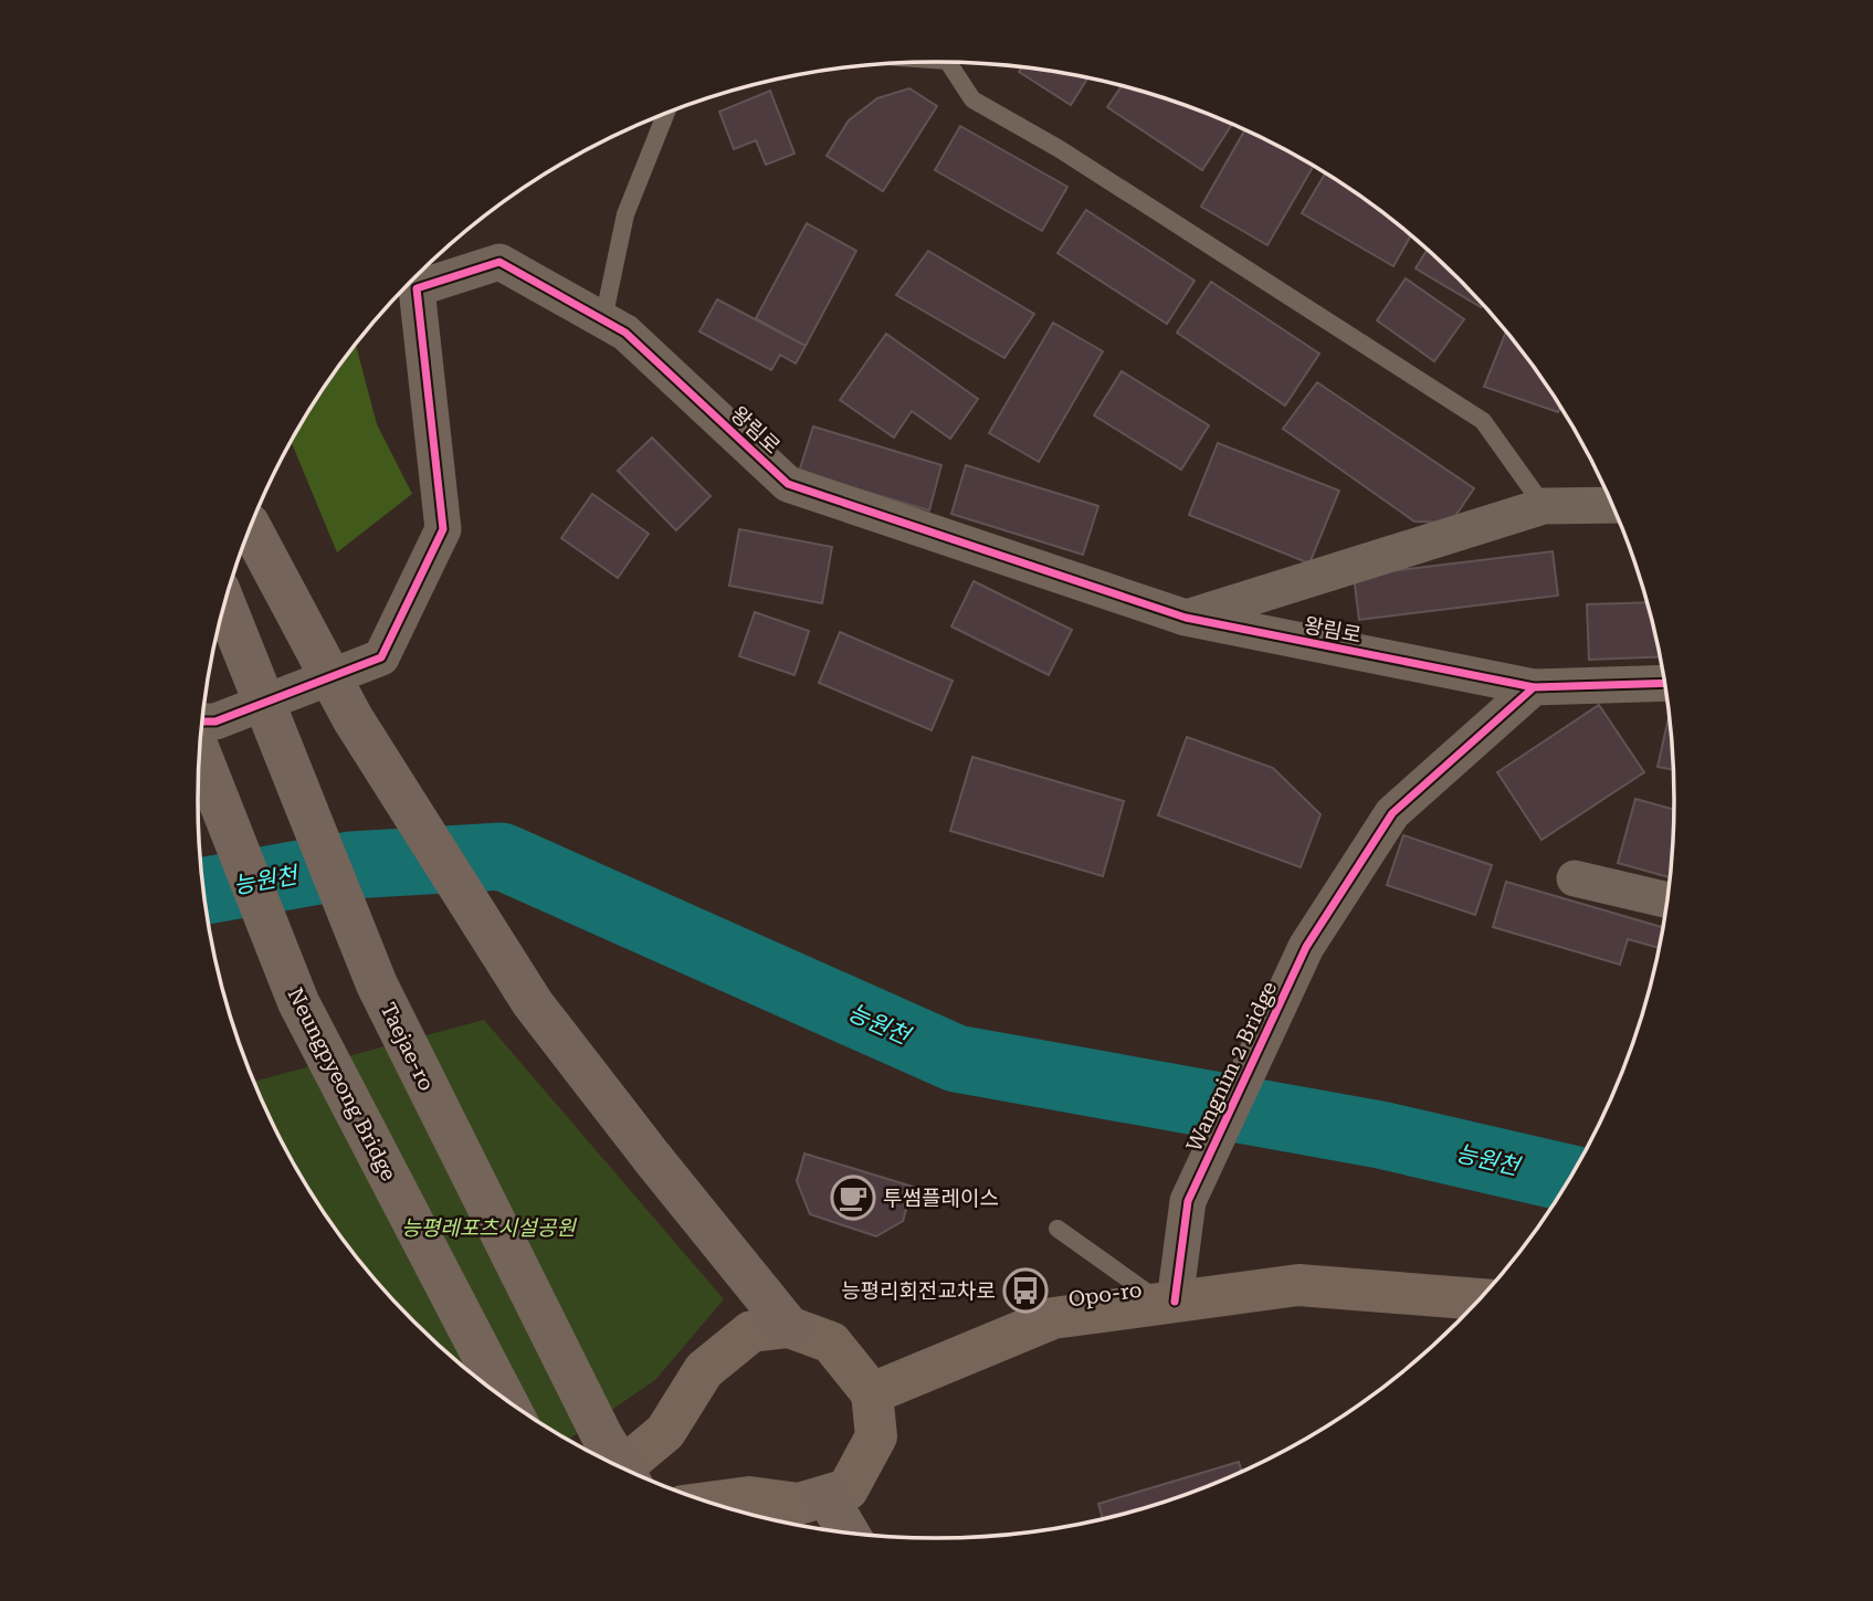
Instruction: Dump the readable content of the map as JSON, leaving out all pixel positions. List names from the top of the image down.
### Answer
{
  "streets": {
    "highway": ["Taejae-ro", "Neungpyeong Bridge"],
    "main road": ["Opo-ro"],
    "street": ["왕림로", "Wangnim 2 Bridge"]
  },
  "crossings": [
    ["왕림로", "Wangnim 2 Bridge"],
    ["Wangnim 2 Bridge", "Opo-ro"]
  ],
  "water": ["능원천"],
  "parks": ["능평레포츠시설공원"],
  "places": {
    "cafe": ["투썸플레이스"],
    "bus stop": ["능평리회전교차로"]
  }
}
